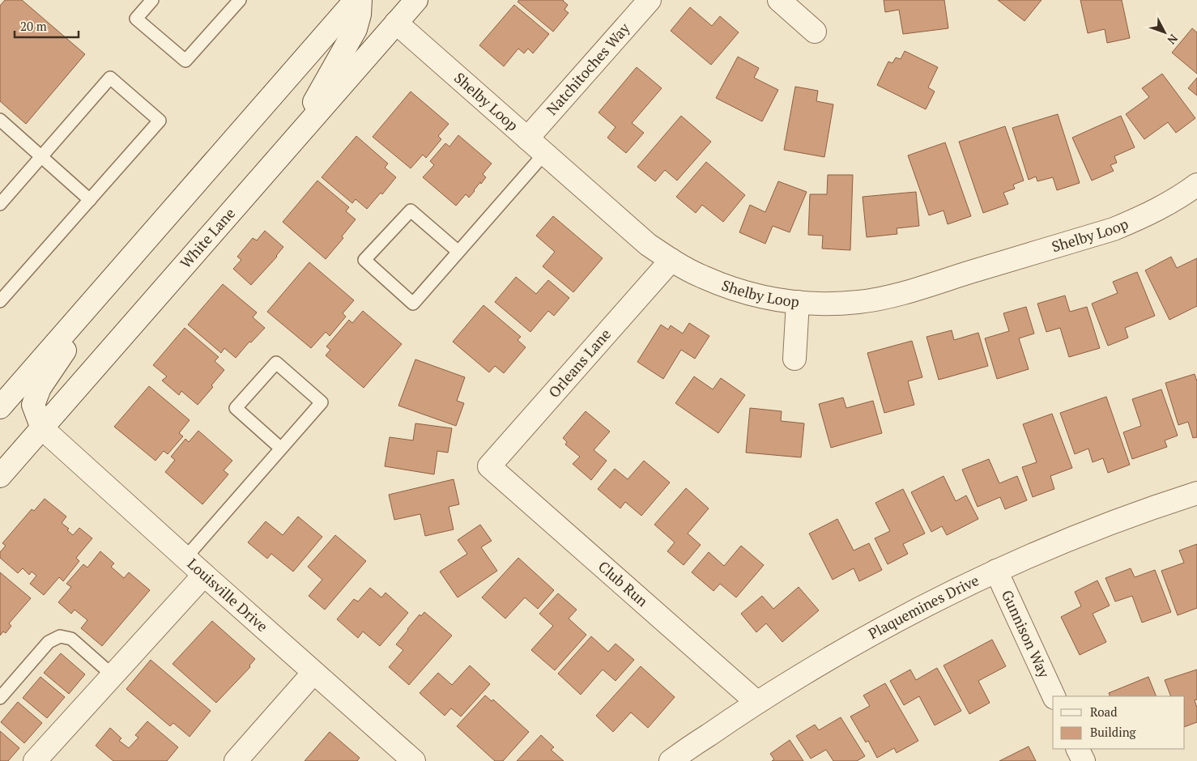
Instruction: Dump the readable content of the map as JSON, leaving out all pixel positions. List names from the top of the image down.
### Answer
{
  "streets": {
    "street": [
      "Natchitoches Way",
      "Shelby Loop",
      "White Lane",
      "Orleans Lane",
      "Club Run",
      "Louisville Drive",
      "Plaquemines Drive",
      "Gunnison Way"
    ]
  },
  "crossings": [
    ["Natchitoches Way", "Shelby Loop"],
    ["Shelby Loop", "White Lane"],
    ["Shelby Loop", "Orleans Lane"],
    ["White Lane", "Louisville Drive"],
    ["Orleans Lane", "Club Run"],
    ["Club Run", "Plaquemines Drive"],
    ["Plaquemines Drive", "Gunnison Way"]
  ],
  "legend": ["Road", "Building"],
  "scale_bar": "20 m",
  "north": "bottom right"
}
